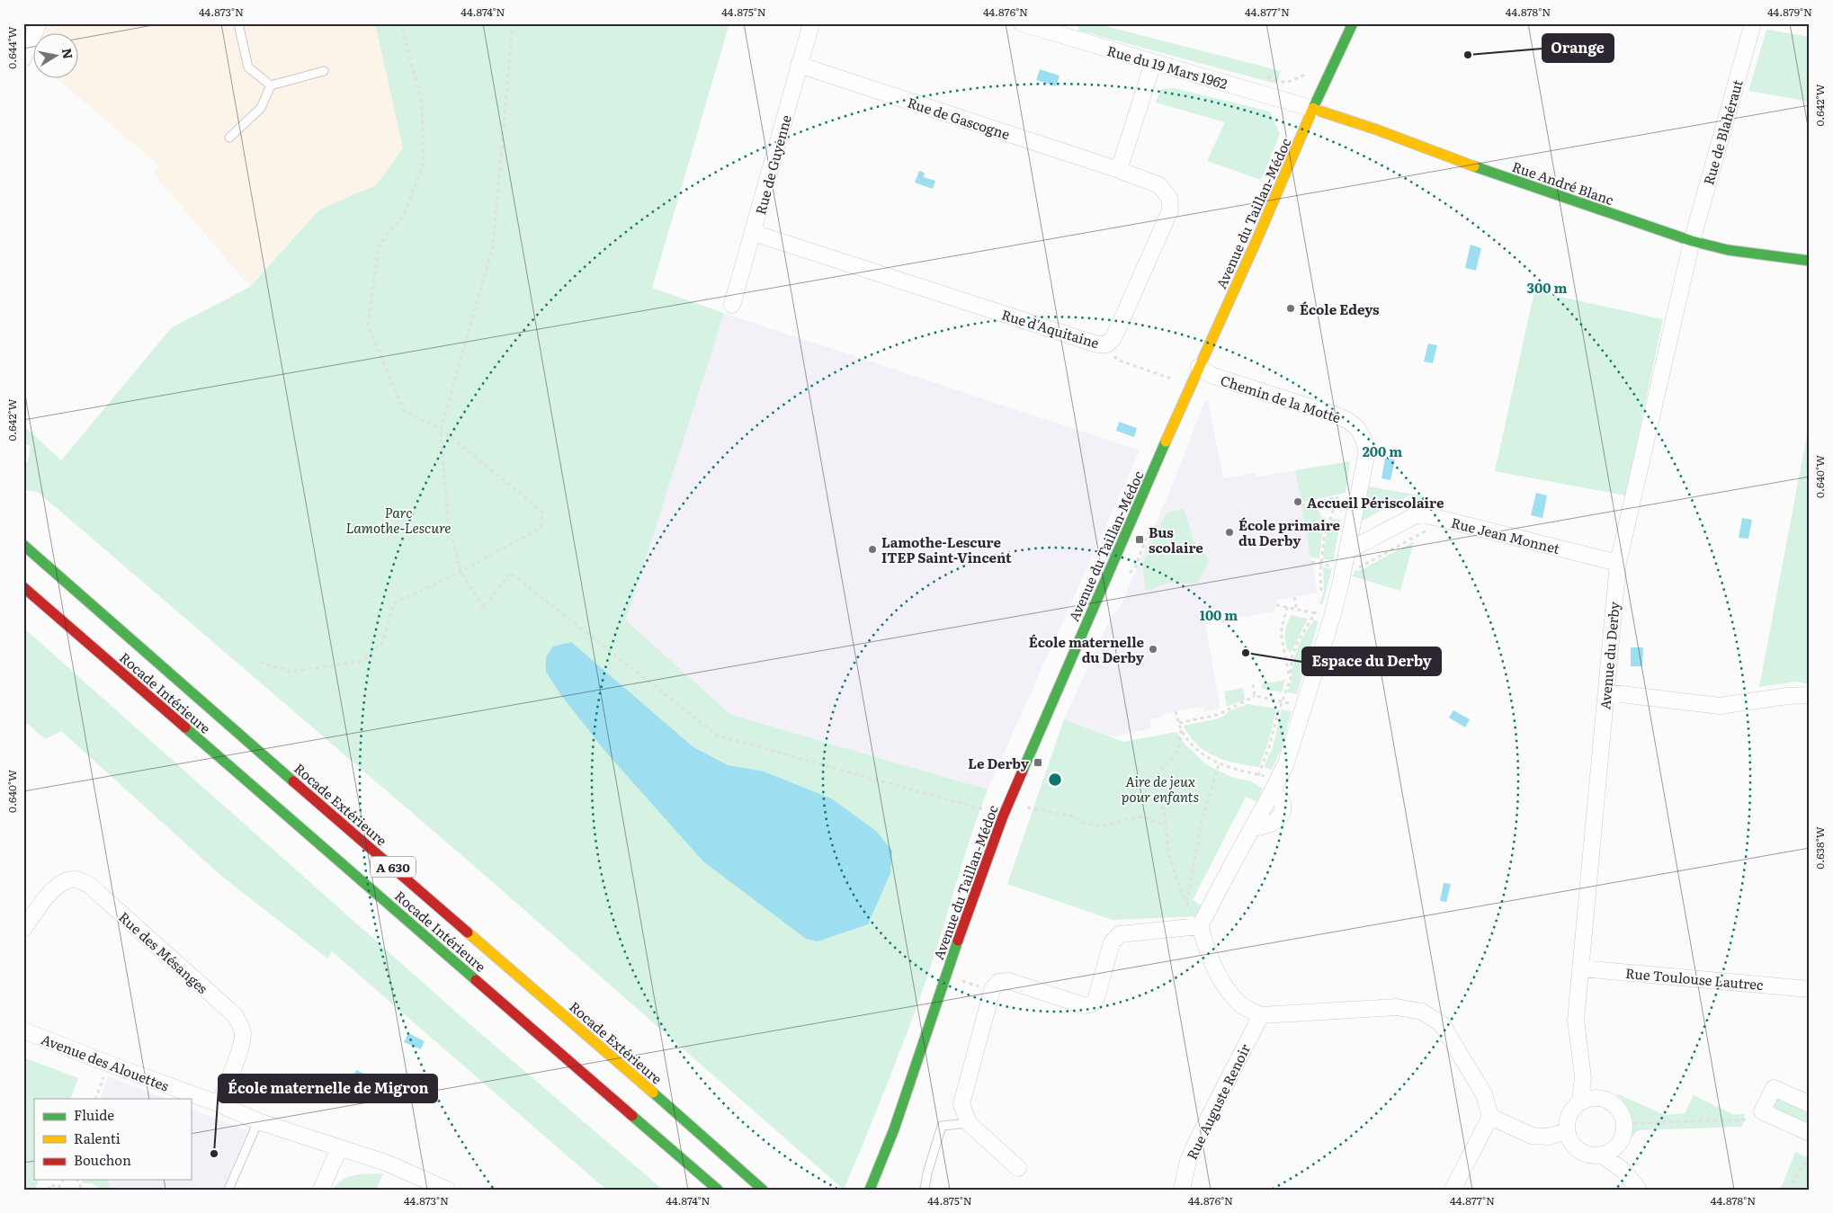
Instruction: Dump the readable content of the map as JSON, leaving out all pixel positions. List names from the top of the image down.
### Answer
{
  "streets": {
    "main road": [
      "Rue André Blanc",
      "Avenue du Taillan-Médoc",
      "Rocade Intérieure",
      "Rocade Extérieure",
      "A 630"
    ],
    "street": [
      "Rue du 19 Mars 1962",
      "Rue de Gascogne",
      "Rue de Blahéraut",
      "Rue de Guyenne",
      "Rue d'Aquitaine",
      "Chemin de la Motte",
      "Rue Jean Monnet",
      "Avenue du Derby",
      "Rue des Mésanges",
      "Rue Toulouse Lautrec",
      "Avenue des Alouettes",
      "Rue Auguste Renoir"
    ]
  },
  "crossings": [
    ["Rue du 19 Mars 1962", "Rue André Blanc"],
    ["Rue du 19 Mars 1962", "Avenue du Taillan-Médoc"],
    ["Rue de Gascogne", "Rue de Guyenne"],
    ["Rue de Gascogne", "Rue d'Aquitaine"],
    ["Rue de Blahéraut", "Rue André Blanc"],
    ["Rue de Blahéraut", "Avenue du Derby"],
    ["Rue de Guyenne", "Rue d'Aquitaine"],
    ["Rue André Blanc", "Avenue du Taillan-Médoc"],
    ["Rue André Blanc", "Avenue du Derby"],
    ["Avenue du Taillan-Médoc", "Chemin de la Motte"],
    ["Chemin de la Motte", "Rue Jean Monnet"],
    ["Rue Jean Monnet", "Avenue du Derby"],
    ["Avenue du Derby", "Rue Toulouse Lautrec"],
    ["Rue des Mésanges", "Avenue des Alouettes"]
  ],
  "parks": ["Parc Lamothe-Lescure", "Aire de jeux pour enfants"],
  "places": {
    "other": [
      "Orange",
      "École Edeys",
      "Accueil Périscolaire",
      "École primaire du Derby",
      "Lamothe-Lescure ITEP Saint-Vincent",
      "École maternelle du Derby",
      "Espace du Derby",
      "École maternelle de Migron"
    ],
    "transit": ["Bus scolaire", "Le Derby"]
  },
  "legend": ["Fluide", "Ralenti", "Bouchon"],
  "north": "right",
  "coordinates": [
    "44.873°N",
    "44.874°N",
    "44.875°N",
    "44.876°N",
    "44.877°N",
    "44.878°N",
    "44.879°N",
    "0.644°W",
    "0.642°W",
    "0.640°W",
    "0.638°W"
  ],
  "rings": ["300 m", "200 m", "100 m"]
}
